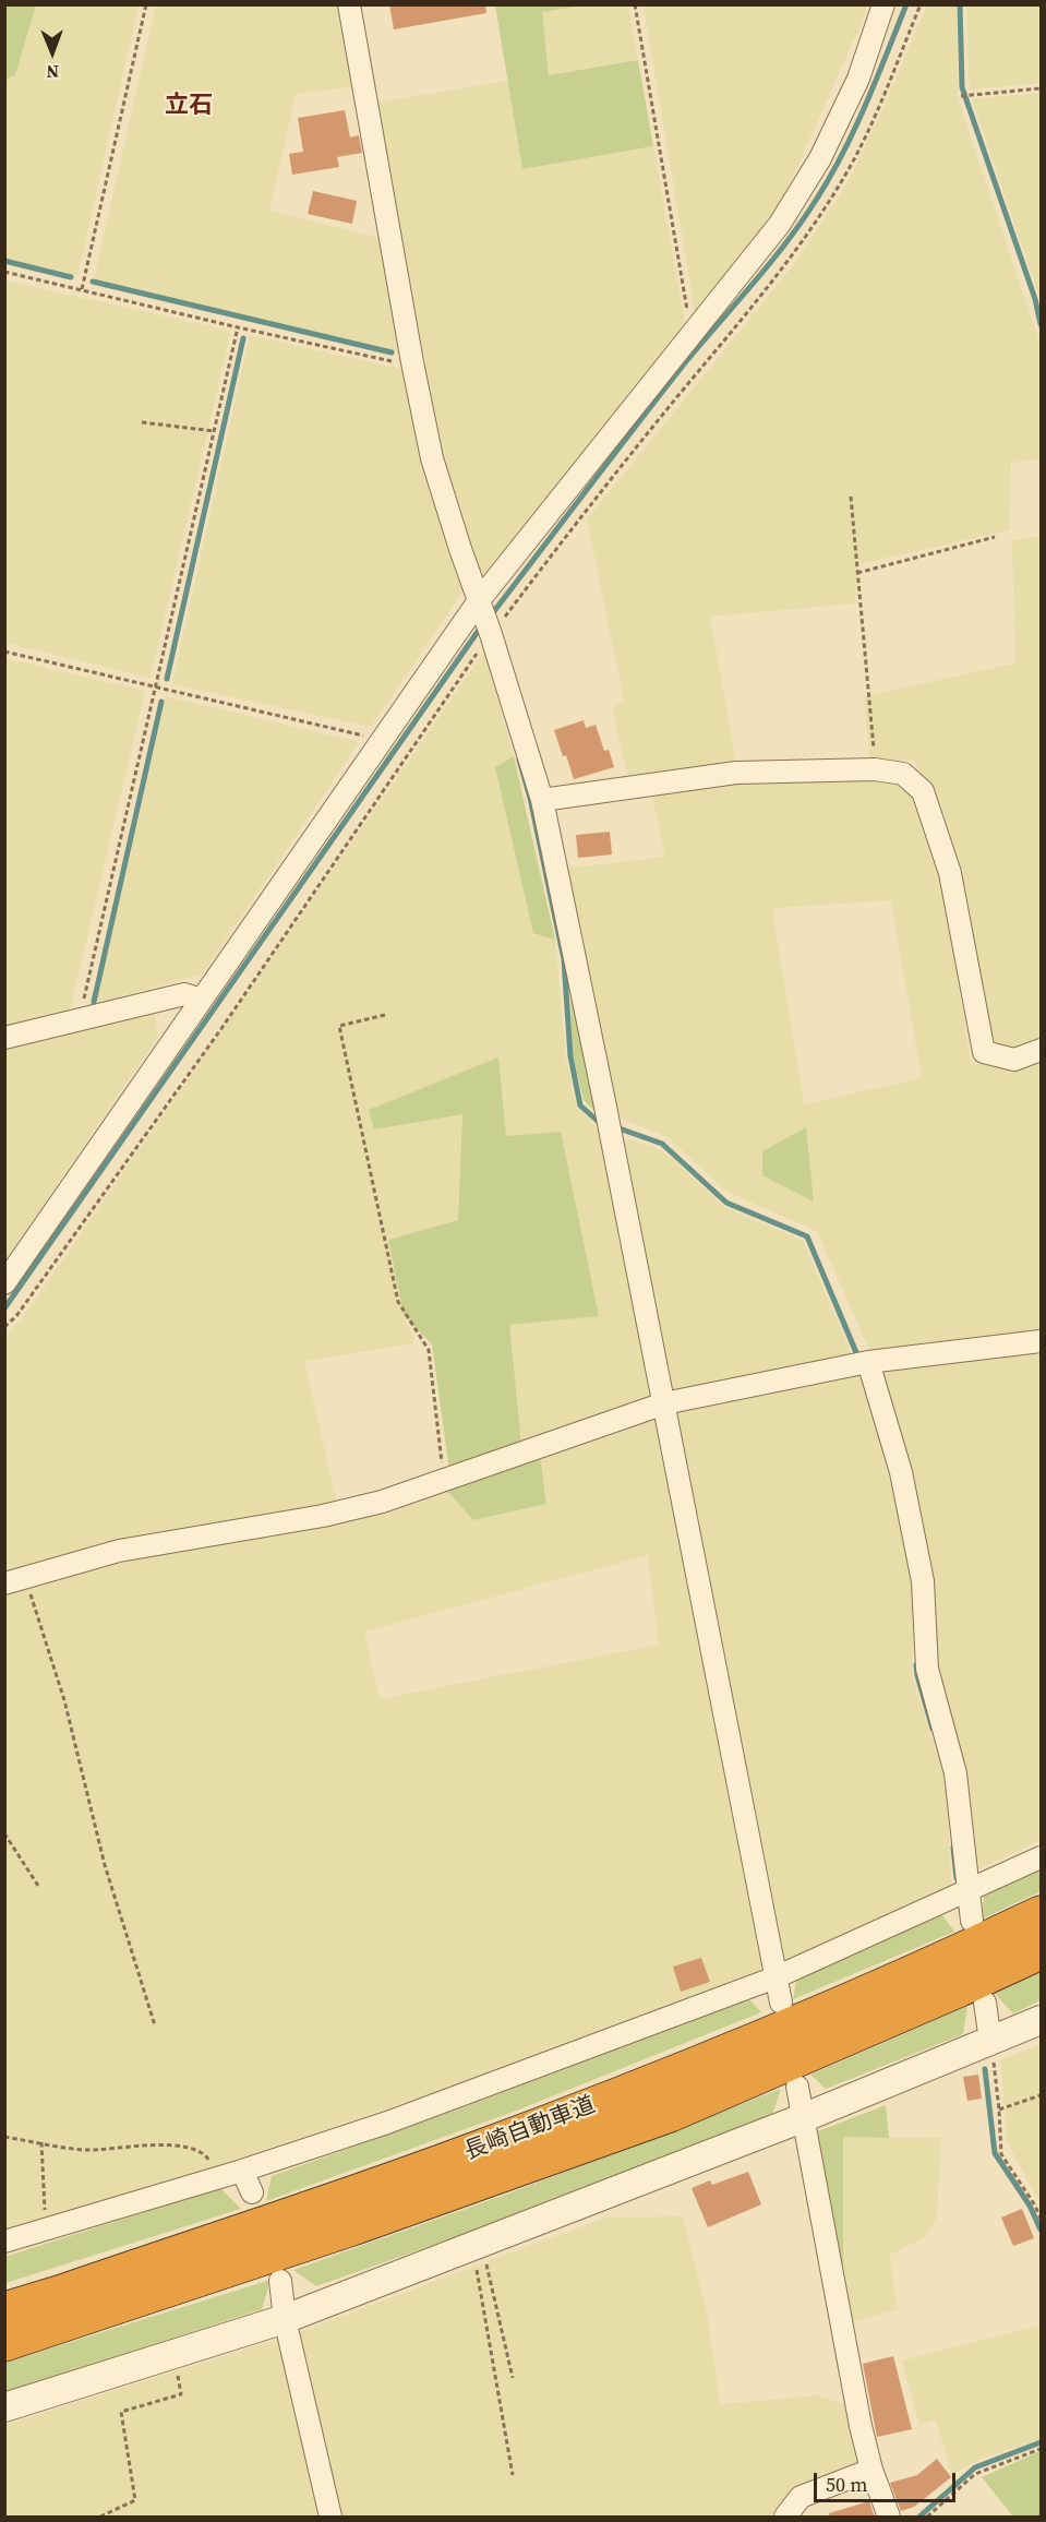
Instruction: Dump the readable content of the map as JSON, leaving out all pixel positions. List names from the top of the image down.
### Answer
{
  "streets": {
    "highway": ["長崎自動車道"]
  },
  "districts": ["立石"],
  "scale_bar": "50 m",
  "north": "bottom"
}
